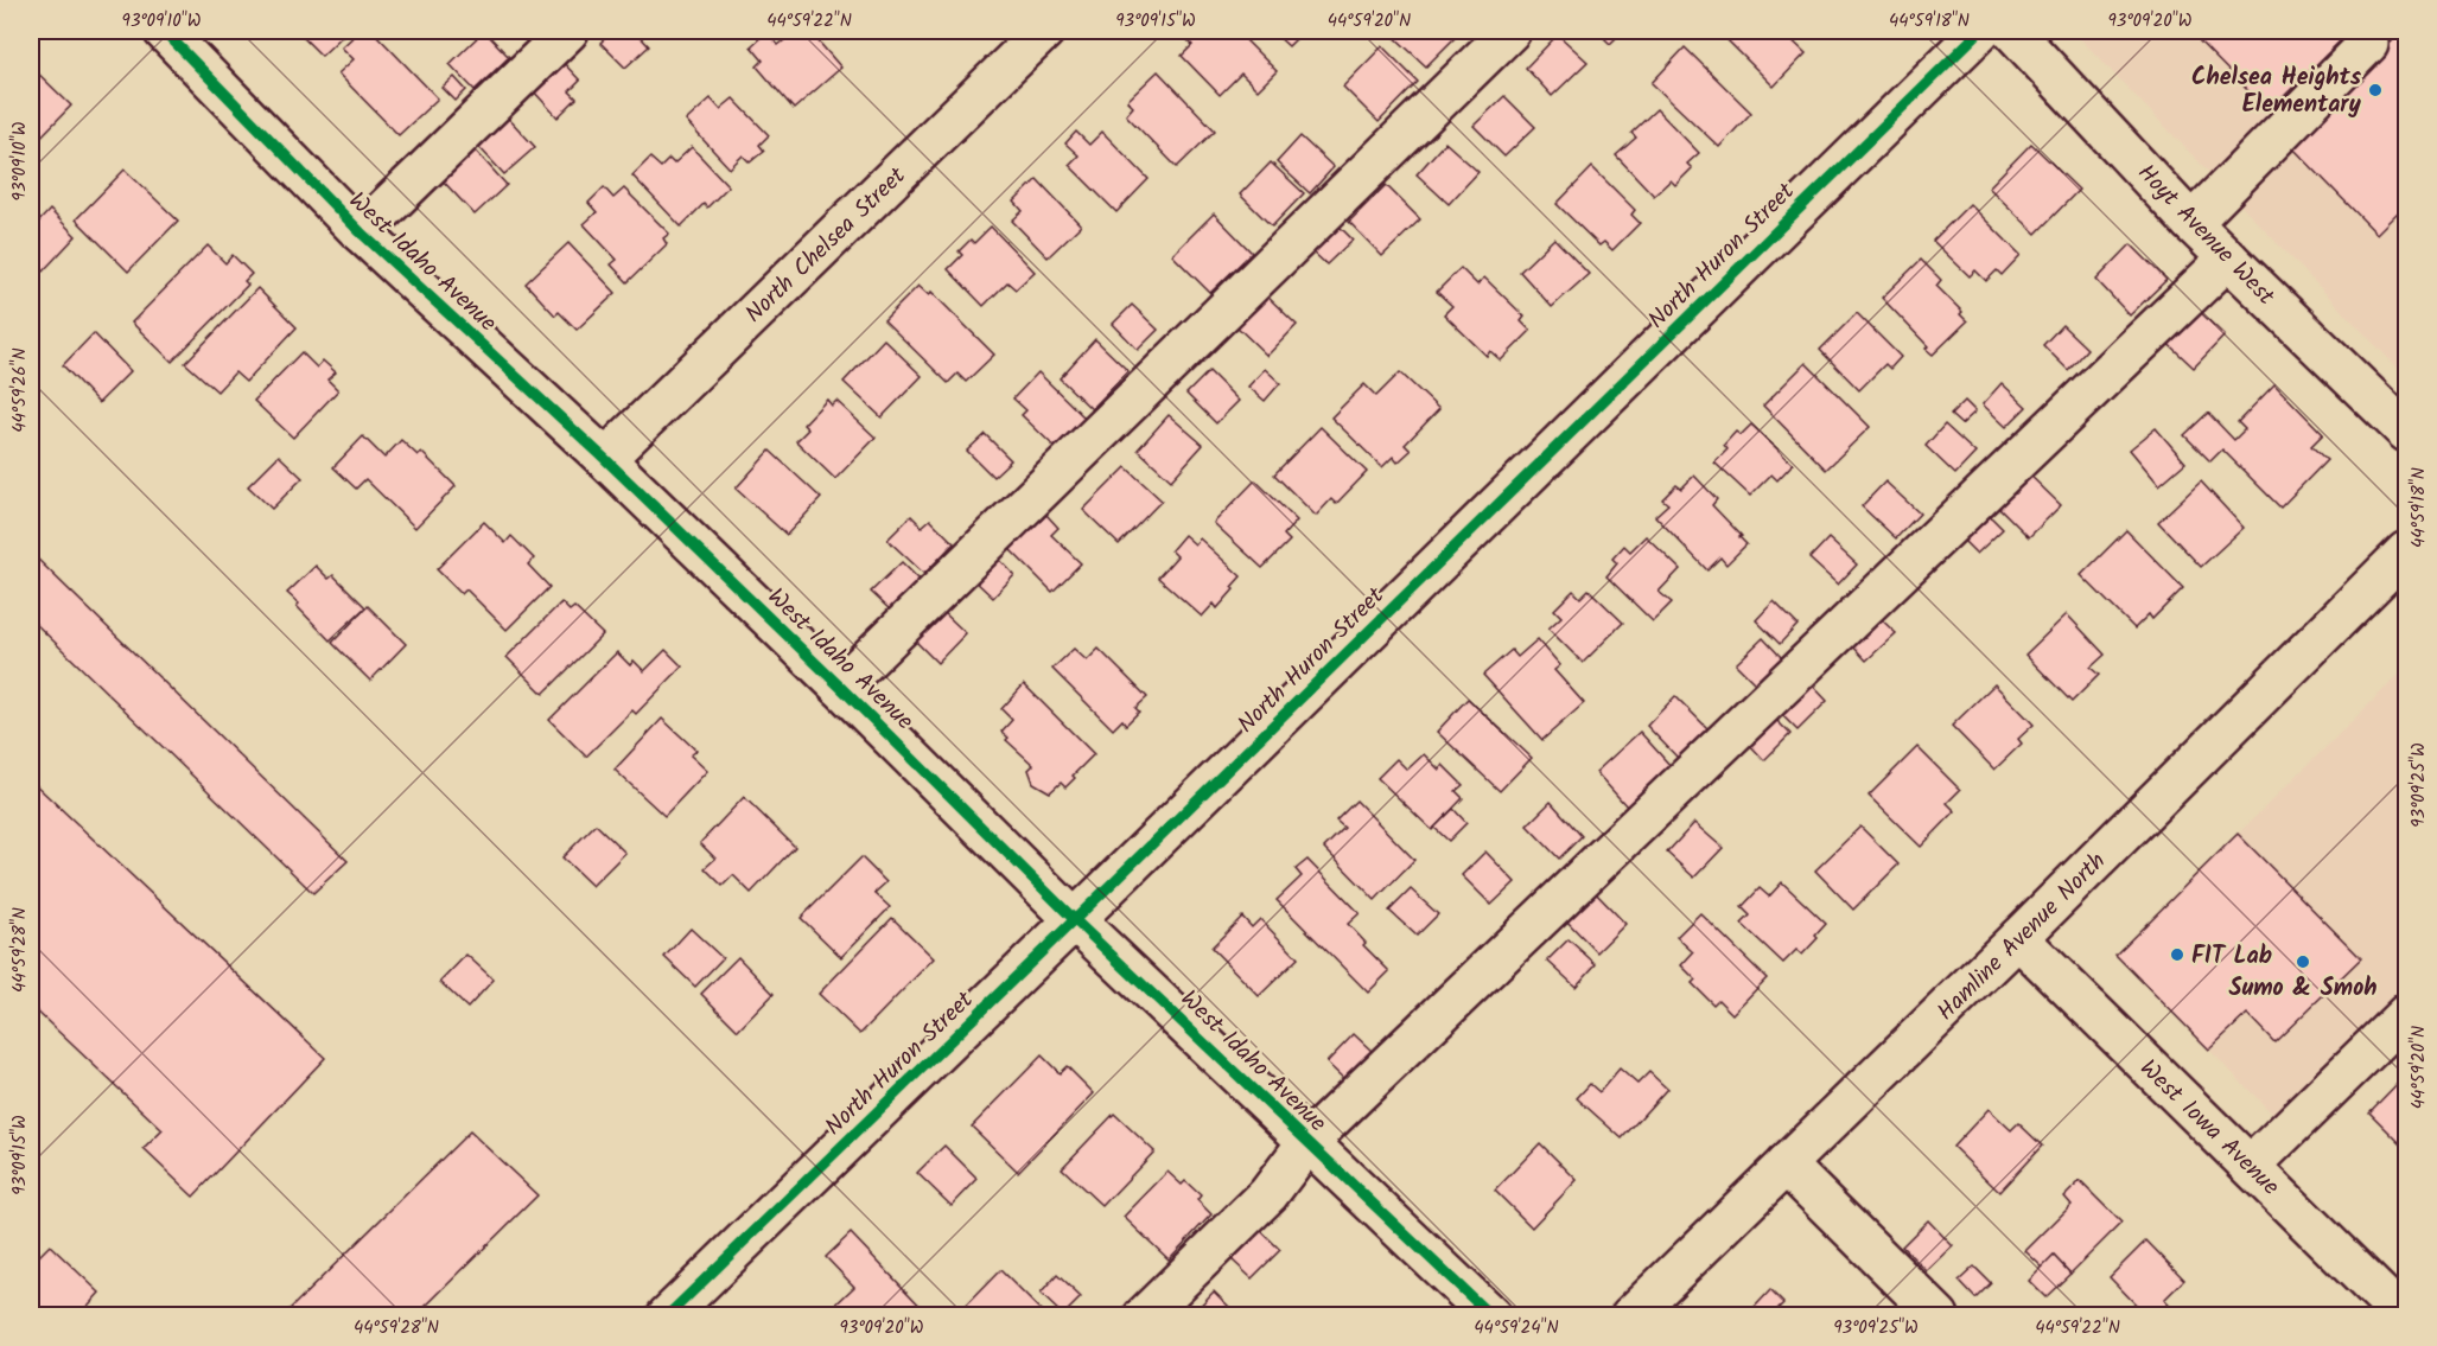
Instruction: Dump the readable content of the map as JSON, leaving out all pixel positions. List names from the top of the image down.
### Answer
{
  "streets": {
    "street": [
      "Hoyt Avenue West",
      "North Chelsea Street",
      "North Huron Street",
      "West Idaho Avenue",
      "Hamline Avenue North",
      "West Iowa Avenue"
    ]
  },
  "crossings": [
    ["North Chelsea Street", "West Idaho Avenue"],
    ["North Huron Street", "West Idaho Avenue"],
    ["Hamline Avenue North", "West Iowa Avenue"]
  ],
  "places": ["Chelsea Heights Elementary", "FIT Lab", "Sumo & Smoh"],
  "coordinates": [
    "93°09'10\"W",
    "44°59'22\"N",
    "93°09'15\"W",
    "44°59'20\"N",
    "44°59'18\"N",
    "93°09'20\"W",
    "44°59'26\"N",
    "93°09'25\"W",
    "44°59'28\"N",
    "44°59'24\"N"
  ]
}
